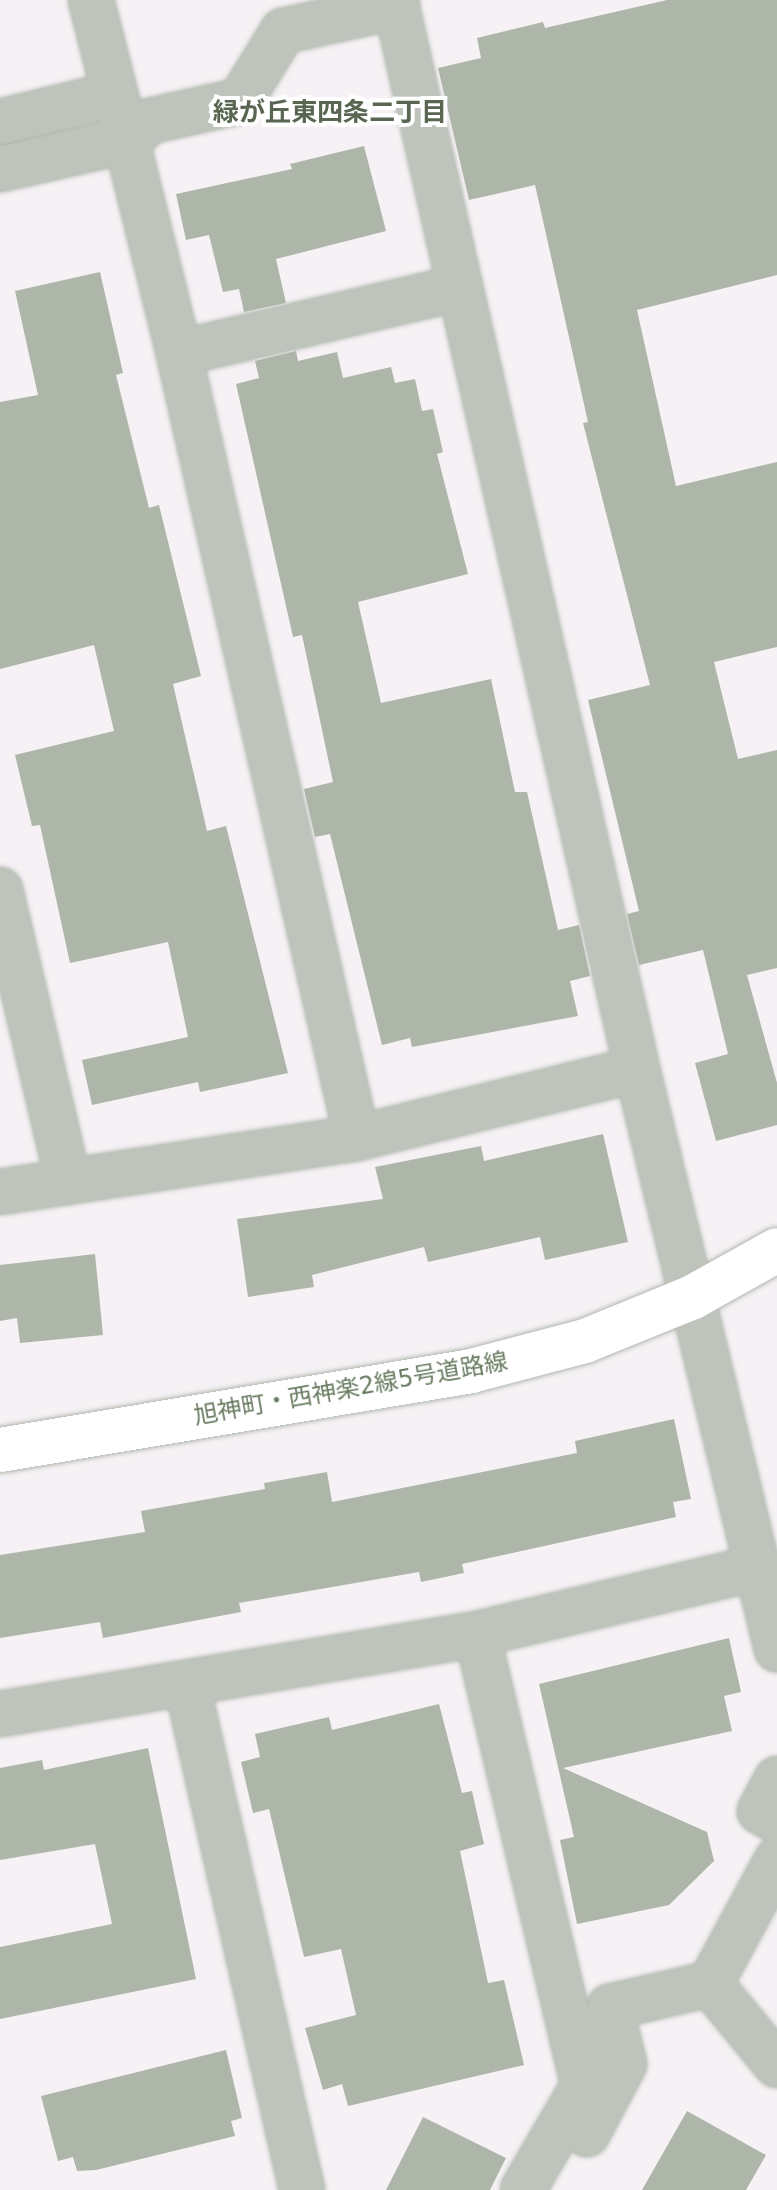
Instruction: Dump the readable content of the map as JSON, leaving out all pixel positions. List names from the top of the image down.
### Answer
{
  "streets": {
    "street": ["旭神町・西神楽2線5号道路線"]
  },
  "districts": ["緑が丘東四条二丁目"]
}
